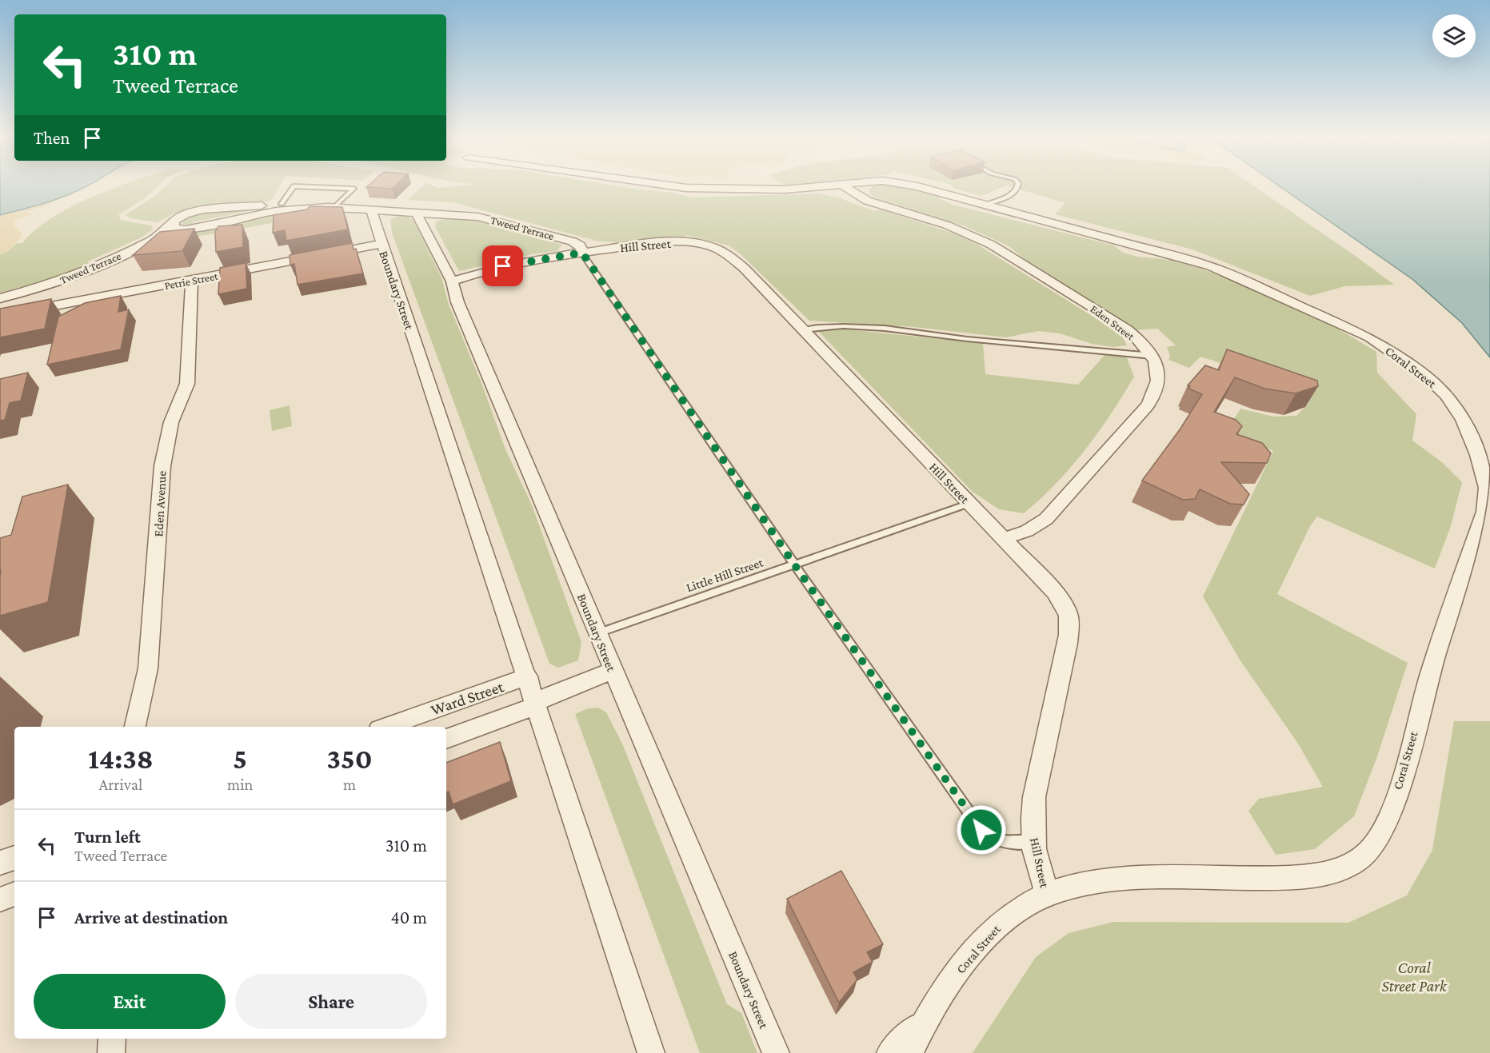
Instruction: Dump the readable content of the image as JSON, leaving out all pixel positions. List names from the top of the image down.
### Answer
{
  "streets": {
    "street": [
      "Tweed Terrace",
      "Hill Street",
      "Petrie Street",
      "Boundary Street",
      "Eden Street",
      "Coral Street",
      "Eden Avenue",
      "Ward Street"
    ],
    "lane": ["Little Hill Street"]
  },
  "crossings": [
    ["Tweed Terrace", "Hill Street"],
    ["Tweed Terrace", "Boundary Street"],
    ["Hill Street", "Coral Street"],
    ["Hill Street", "Little Hill Street"],
    ["Petrie Street", "Boundary Street"],
    ["Petrie Street", "Eden Avenue"],
    ["Boundary Street", "Little Hill Street"],
    ["Boundary Street", "Ward Street"]
  ],
  "parks": ["Coral Street Park"],
  "page": {
    "turn": ["310 m", "Tweed Terrace"],
    "then": "Then",
    "eta": [
      "14:38",
      "Arrival",
      "5",
      "min",
      "350",
      "m"
    ],
    "list": [
      {
        "name": "Turn left",
        "note": "Tweed Terrace",
        "value": "310 m"
      },
      {
        "name": "Arrive at destination",
        "value": "40 m"
      }
    ],
    "buttons": ["Exit", "Share"]
  }
}
